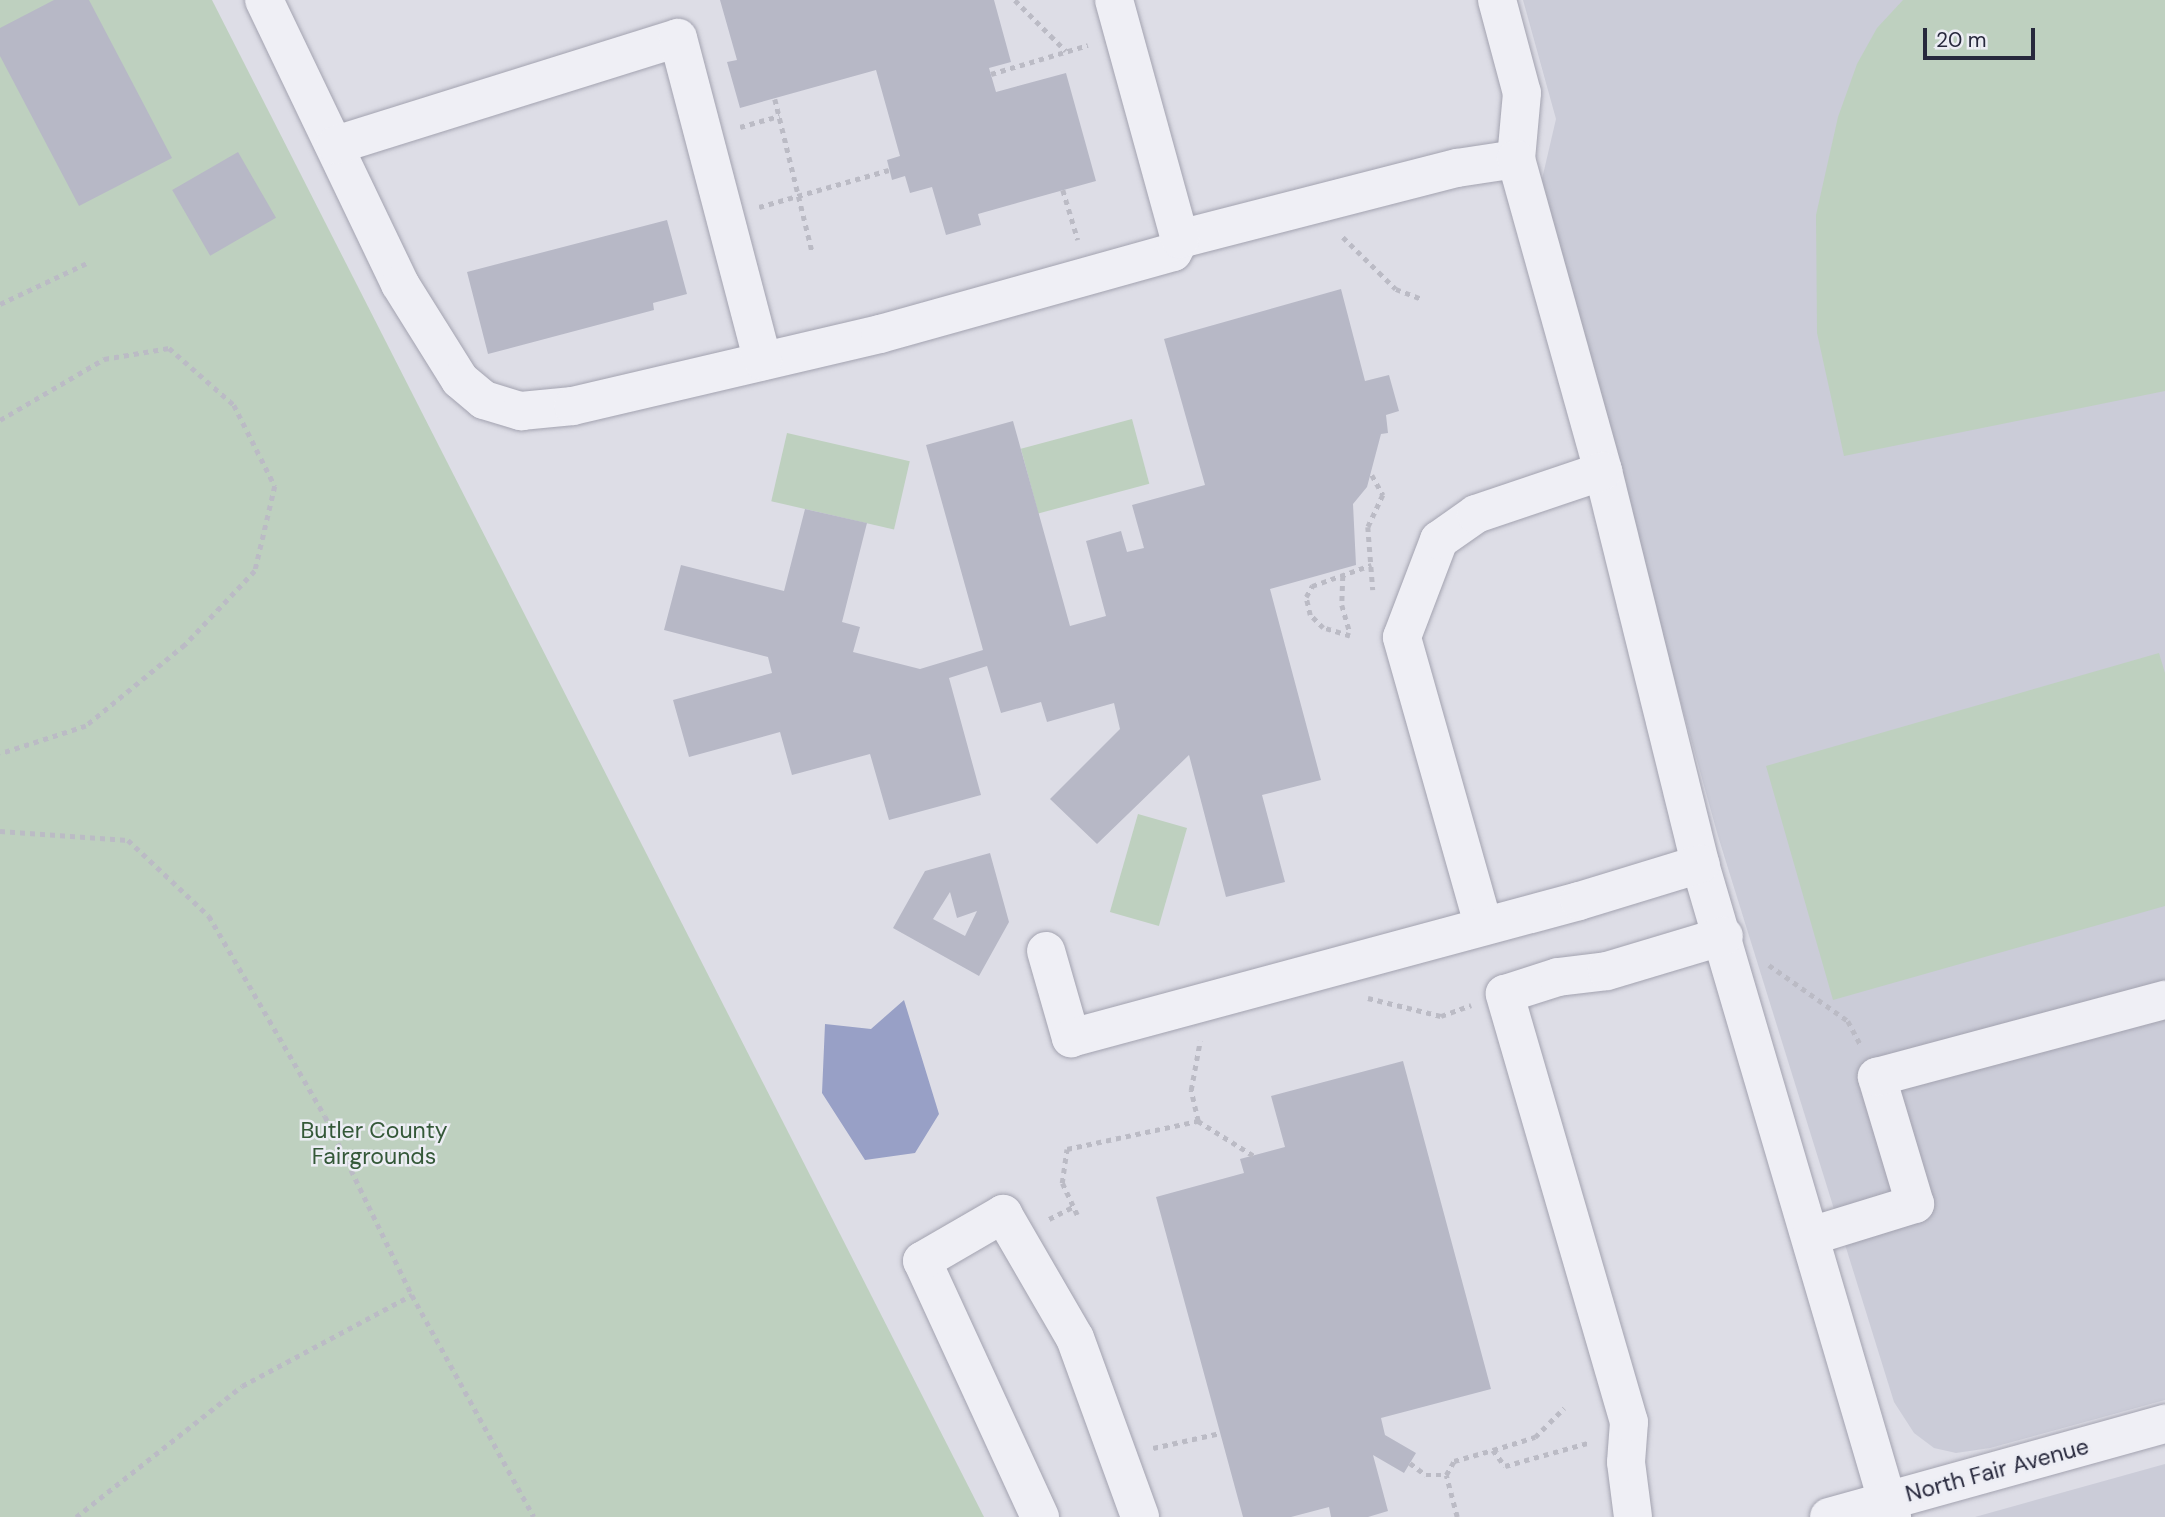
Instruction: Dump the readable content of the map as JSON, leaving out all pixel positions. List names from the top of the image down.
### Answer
{
  "streets": {
    "street": ["North Fair Avenue"]
  },
  "parks": ["Butler County Fairgrounds"],
  "scale_bar": "20 m"
}
